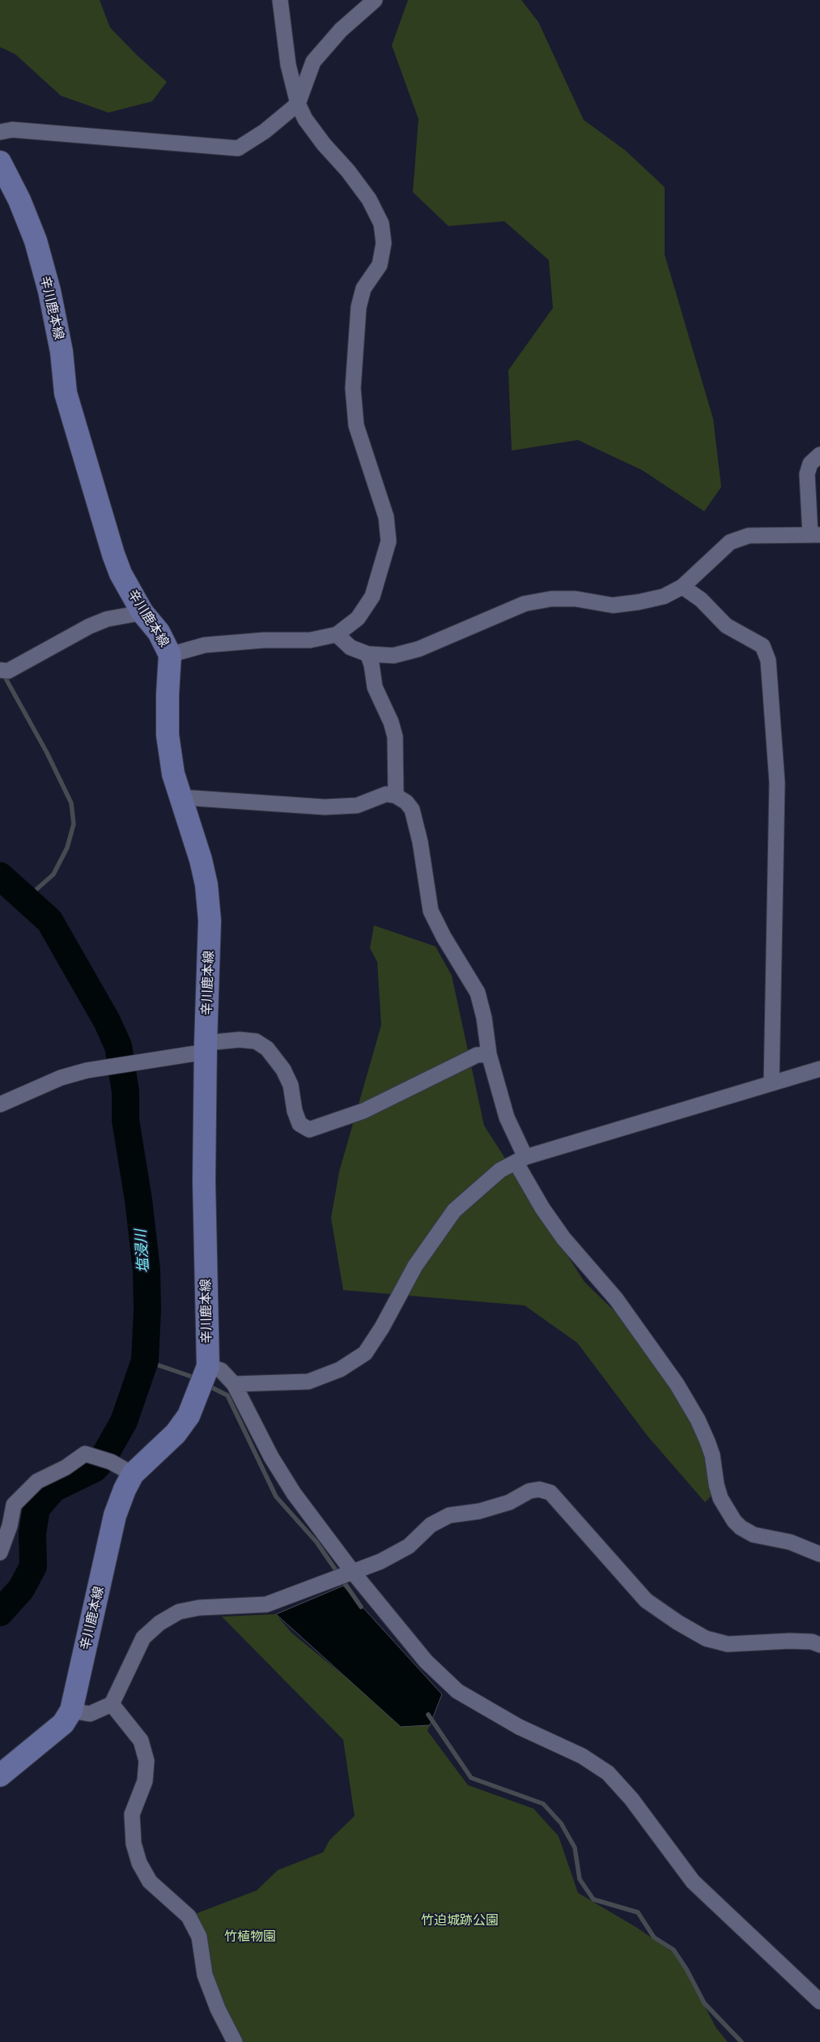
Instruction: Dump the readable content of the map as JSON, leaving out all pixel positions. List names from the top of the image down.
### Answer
{
  "streets": {
    "main road": ["辛川鹿本線"]
  },
  "water": ["塩浸川"],
  "parks": ["竹迫城跡公園", "竹植物園"]
}
